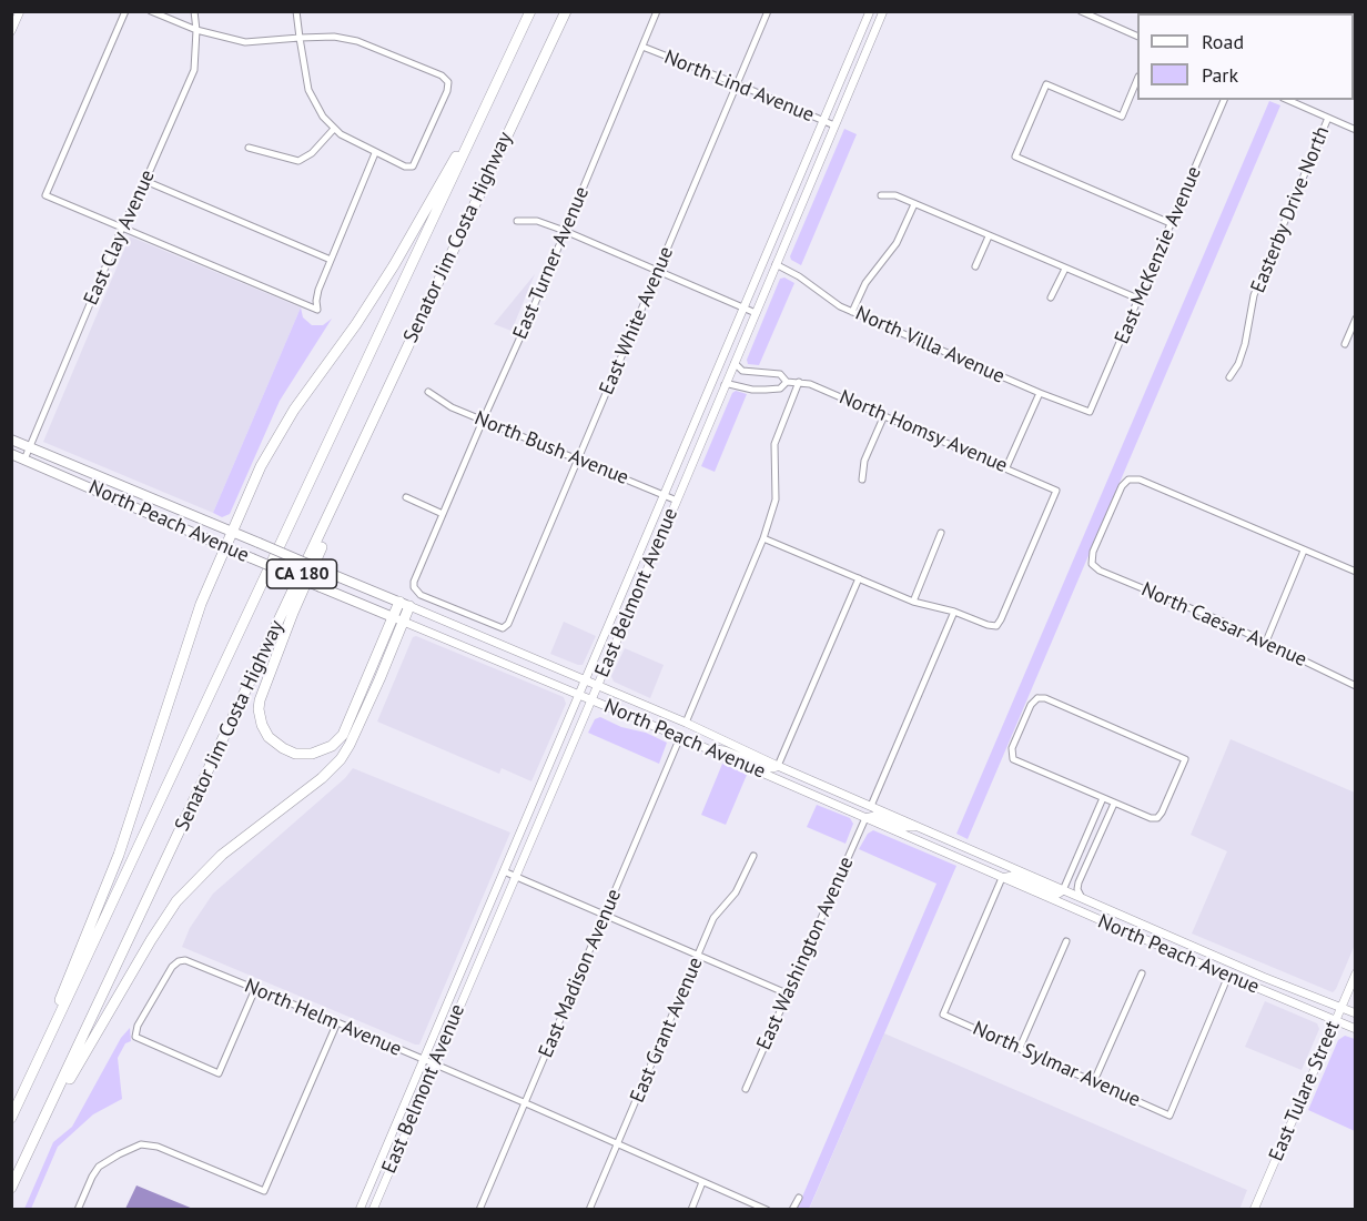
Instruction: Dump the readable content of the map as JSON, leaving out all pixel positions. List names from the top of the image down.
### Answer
{
  "streets": {
    "highway": ["Senator Jim Costa Highway", "CA 180"],
    "main road": ["North Peach Avenue", "East Belmont Avenue", "East Tulare Street"],
    "street": [
      "North Lind Avenue",
      "Easterby Drive North",
      "East Clay Avenue",
      "East McKenzie Avenue",
      "East Turner Avenue",
      "East White Avenue",
      "North Villa Avenue",
      "North Homsy Avenue",
      "North Bush Avenue",
      "North Caesar Avenue",
      "East Washington Avenue",
      "East Madison Avenue",
      "North Helm Avenue",
      "East Grant Avenue",
      "North Sylmar Avenue"
    ]
  },
  "crossings": [
    ["North Lind Avenue", "East Turner Avenue"],
    ["North Lind Avenue", "East White Avenue"],
    ["North Lind Avenue", "East Belmont Avenue"],
    ["East Clay Avenue", "North Peach Avenue"],
    ["East McKenzie Avenue", "North Villa Avenue"],
    ["East Turner Avenue", "East White Avenue"],
    ["East Turner Avenue", "North Bush Avenue"],
    ["East White Avenue", "North Bush Avenue"],
    ["North Villa Avenue", "East Belmont Avenue"],
    ["North Homsy Avenue", "East Belmont Avenue"],
    ["North Bush Avenue", "East Belmont Avenue"],
    ["North Peach Avenue", "East Belmont Avenue"],
    ["North Peach Avenue", "East Washington Avenue"],
    ["North Peach Avenue", "East Madison Avenue"],
    ["North Peach Avenue", "North Sylmar Avenue"],
    ["North Peach Avenue", "East Tulare Street"],
    ["East Belmont Avenue", "North Helm Avenue"],
    ["East Madison Avenue", "North Helm Avenue"],
    ["North Helm Avenue", "East Grant Avenue"]
  ],
  "legend": ["Road", "Park"]
}
